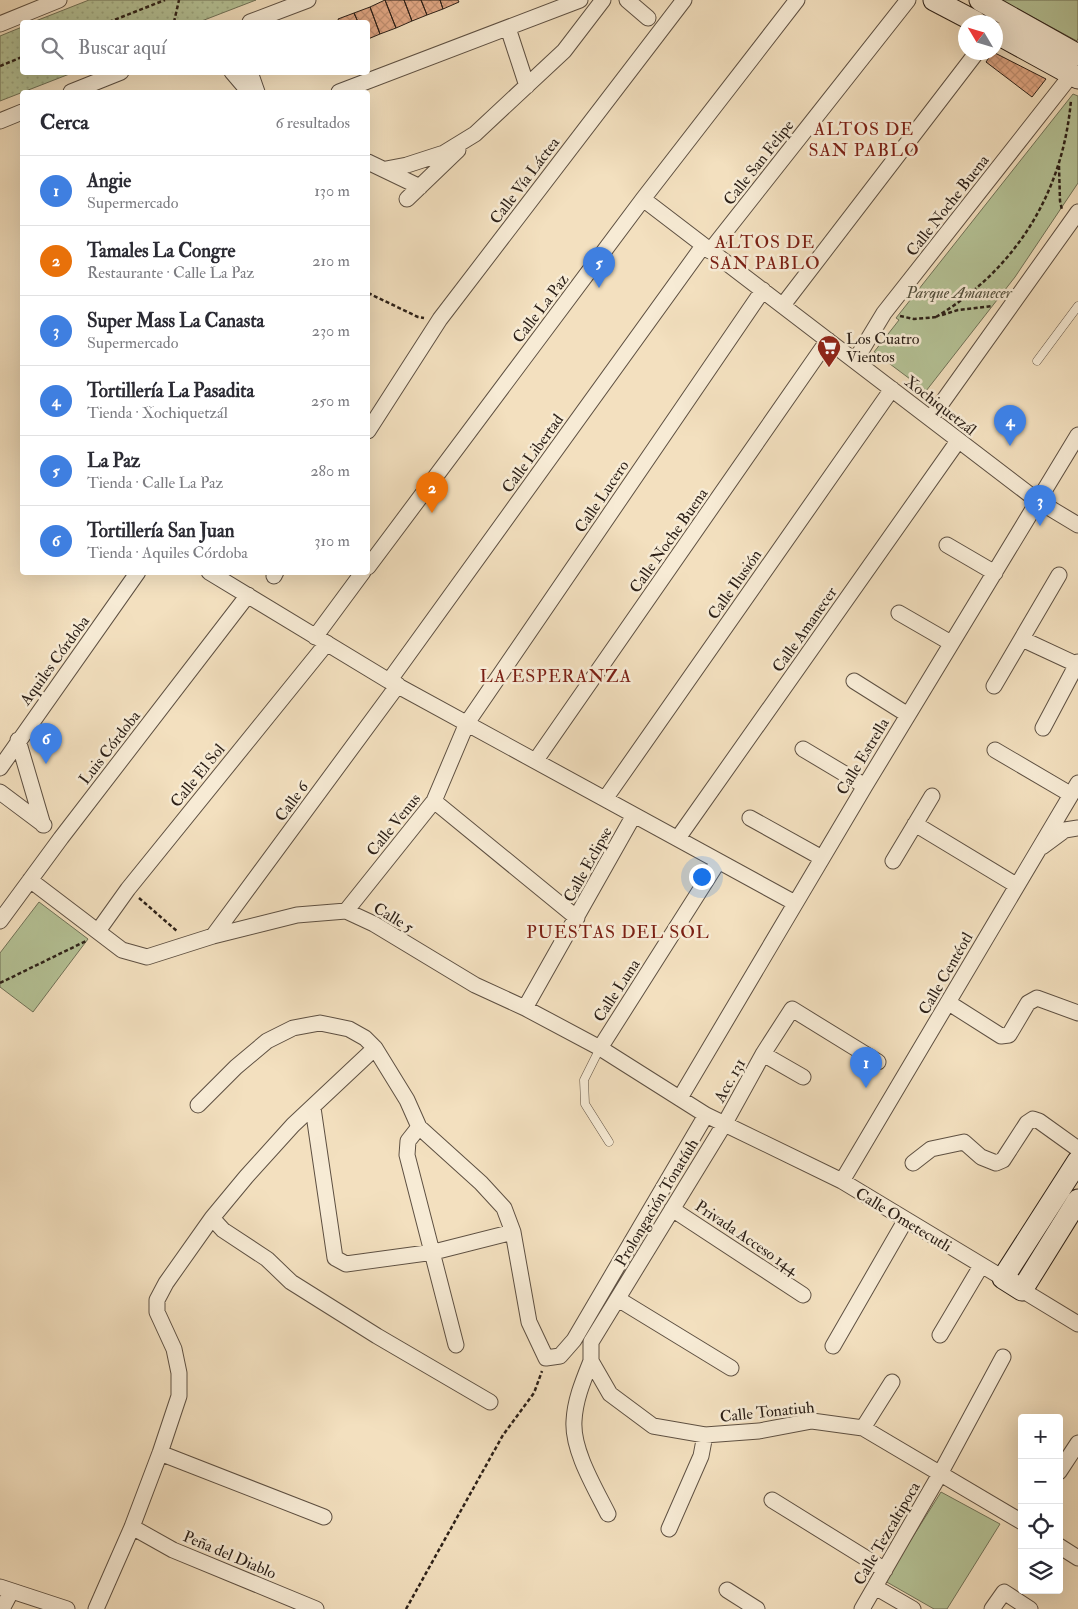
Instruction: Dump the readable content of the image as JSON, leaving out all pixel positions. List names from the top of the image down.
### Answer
{
  "streets": {
    "street": [
      "Calle San Felipe",
      "Calle Vía Láctea",
      "Calle Noche Buena",
      "Calle La Paz",
      "Xochiquetzál",
      "Calle Libertad",
      "Calle Lucero",
      "Calle Ilusión",
      "Calle Amanecer",
      "Aquiles Córdoba",
      "Luis Córdoba",
      "Calle Estrella",
      "Calle El Sol",
      "Calle 6",
      "Calle Venus",
      "Calle Eclipse",
      "Calle 5",
      "Calle Centéotl",
      "Calle Luna",
      "Acc. 131",
      "Prolongación Tonatíuh",
      "Calle Ometecutli",
      "Privada Acceso 144",
      "Calle Tonatiuh",
      "Calle Tezcaltipoca",
      "Peña del Diablo"
    ]
  },
  "crossings": [
    ["Calle San Felipe", "Xochiquetzál"],
    ["Calle San Felipe", "Calle Libertad"],
    ["Calle Noche Buena", "Xochiquetzál"],
    ["Calle La Paz", "Xochiquetzál"],
    ["Xochiquetzál", "Calle Libertad"],
    ["Xochiquetzál", "Calle Lucero"],
    ["Xochiquetzál", "Calle Ilusión"],
    ["Xochiquetzál", "Calle Amanecer"],
    ["Xochiquetzál", "Calle Estrella"],
    ["Calle Libertad", "Calle 6"],
    ["Calle Lucero", "Calle Venus"],
    ["Luis Córdoba", "Calle 5"],
    ["Calle Estrella", "Calle 5"],
    ["Calle El Sol", "Calle 5"],
    ["Calle 6", "Calle 5"],
    ["Calle Venus", "Calle 5"],
    ["Calle Eclipse", "Calle 5"],
    ["Calle 5", "Calle Luna"],
    ["Calle 5", "Acc. 131"],
    ["Calle 5", "Prolongación Tonatíuh"],
    ["Calle 5", "Calle Ometecutli"],
    ["Calle Centéotl", "Calle Ometecutli"],
    ["Acc. 131", "Prolongación Tonatíuh"],
    ["Acc. 131", "Calle Ometecutli"],
    ["Prolongación Tonatíuh", "Calle Ometecutli"],
    ["Prolongación Tonatíuh", "Privada Acceso 144"],
    ["Calle Tonatiuh", "Calle Tezcaltipoca"]
  ],
  "districts": [
    "ALTOS DE SAN PABLO",
    "ALTOS DE SAN PABLO",
    "LA ESPERANZA",
    "PUESTAS DEL SOL"
  ],
  "parks": ["Parque Amanecer"],
  "places": {
    "supermarket": ["Los Cuatro Vientos"]
  },
  "north": "top left",
  "page": {
    "search": "Buscar aquí",
    "heading": ["Cerca", "6 resultados"],
    "list": [
      {
        "mark": "1",
        "name": "Angie",
        "note": "Supermercado",
        "value": "130 m"
      },
      {
        "mark": "2",
        "name": "Tamales La Congre",
        "note": "Restaurante · Calle La Paz",
        "value": "210 m"
      },
      {
        "mark": "3",
        "name": "Super Mass La Canasta",
        "note": "Supermercado",
        "value": "230 m"
      },
      {
        "mark": "4",
        "name": "Tortillería La Pasadita",
        "note": "Tienda · Xochiquetzál",
        "value": "250 m"
      },
      {
        "mark": "5",
        "name": "La Paz",
        "note": "Tienda · Calle La Paz",
        "value": "280 m"
      },
      {
        "mark": "6",
        "name": "Tortillería San Juan",
        "note": "Tienda · Aquiles Córdoba",
        "value": "310 m"
      }
    ],
    "pins": [
      "5",
      "4",
      "2",
      "3",
      "6",
      "1"
    ],
    "map_buttons": ["+", "−"]
  }
}
